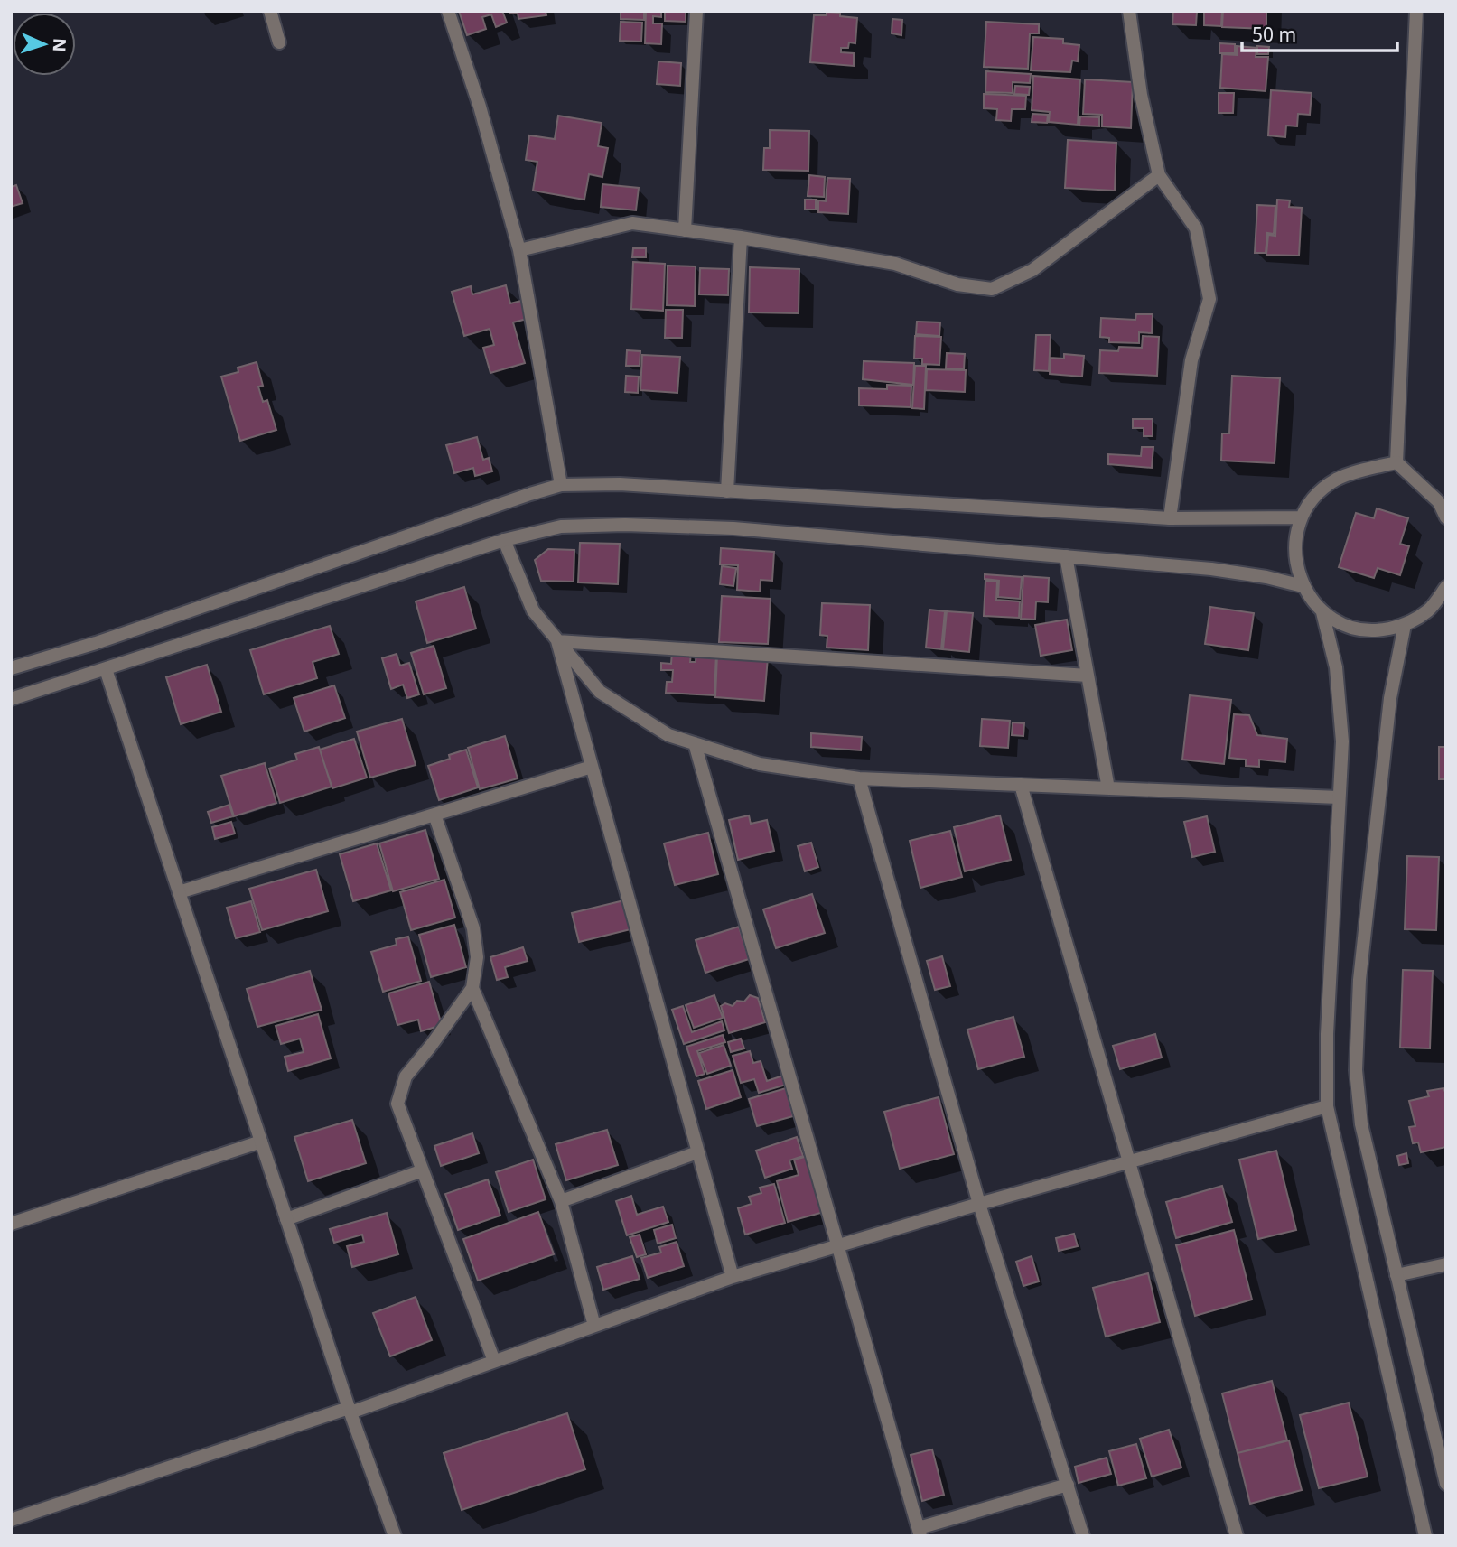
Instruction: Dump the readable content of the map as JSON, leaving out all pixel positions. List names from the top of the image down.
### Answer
{
  "scale_bar": "50 m",
  "north": "right"
}
